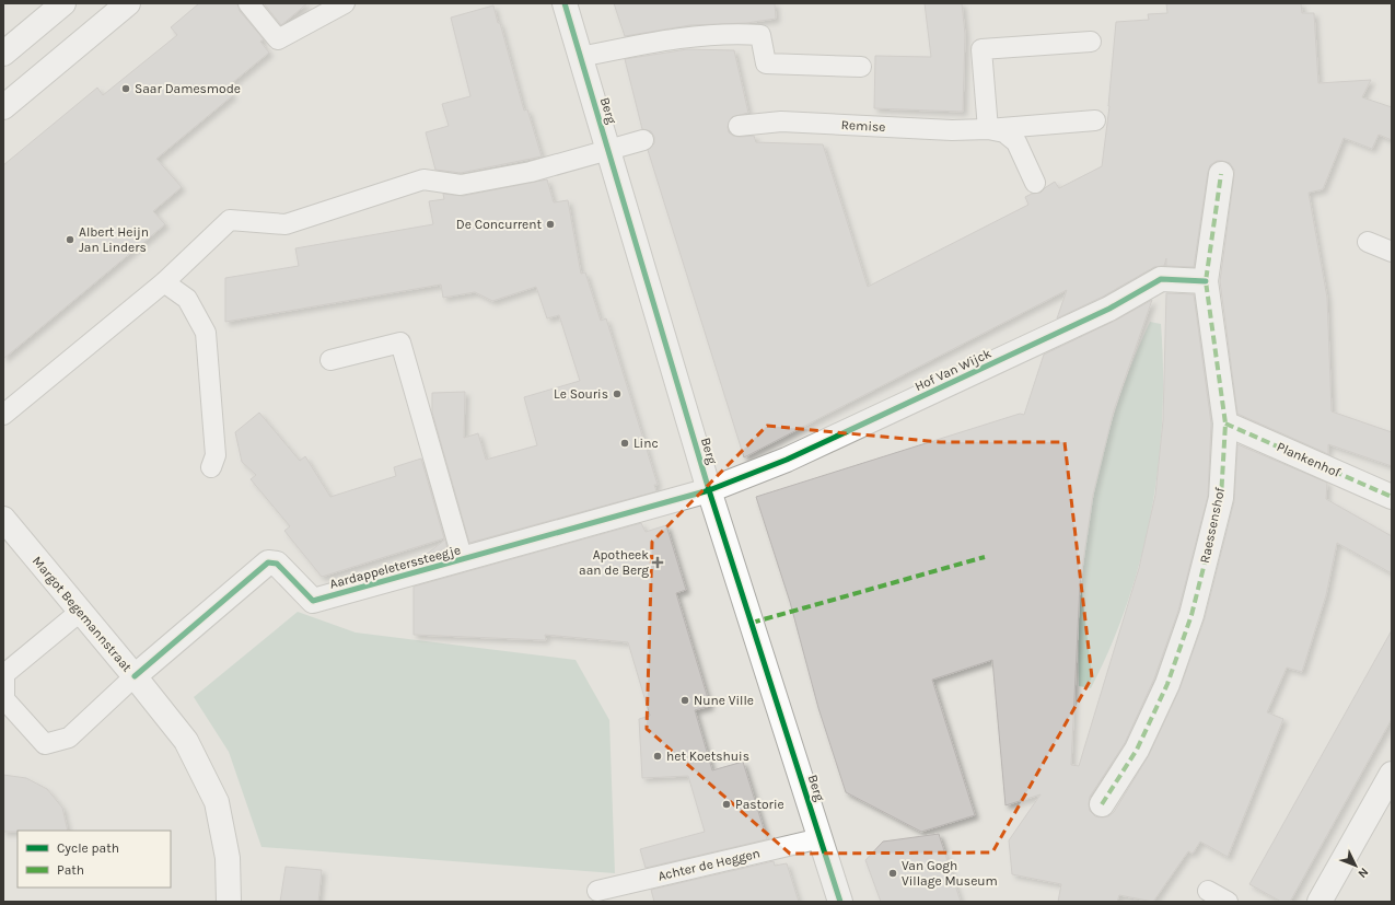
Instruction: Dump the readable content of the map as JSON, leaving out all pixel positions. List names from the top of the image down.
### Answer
{
  "streets": {
    "street": [
      "Berg",
      "Hof Van Wijck",
      "Plankenhof",
      "Raessenshof",
      "Aardappeleterssteegje",
      "Margot Begemannstraat"
    ],
    "lane": ["Remise", "Achter de Heggen"]
  },
  "crossings": [
    ["Berg", "Hof Van Wijck"],
    ["Berg", "Aardappeleterssteegje"],
    ["Berg", "Achter de Heggen"],
    ["Hof Van Wijck", "Raessenshof"],
    ["Hof Van Wijck", "Aardappeleterssteegje"],
    ["Plankenhof", "Raessenshof"],
    ["Aardappeleterssteegje", "Margot Begemannstraat"]
  ],
  "places": {
    "other": [
      "Saar Damesmode",
      "De Concurrent",
      "Albert Heijn Jan Linders",
      "Le Souris",
      "Linc",
      "Nune Ville",
      "het Koetshuis",
      "Pastorie",
      "Van Gogh Village Museum"
    ],
    "health": ["Apotheek aan de Berg"]
  },
  "legend": ["Cycle path", "Path"],
  "north": "bottom right"
}
